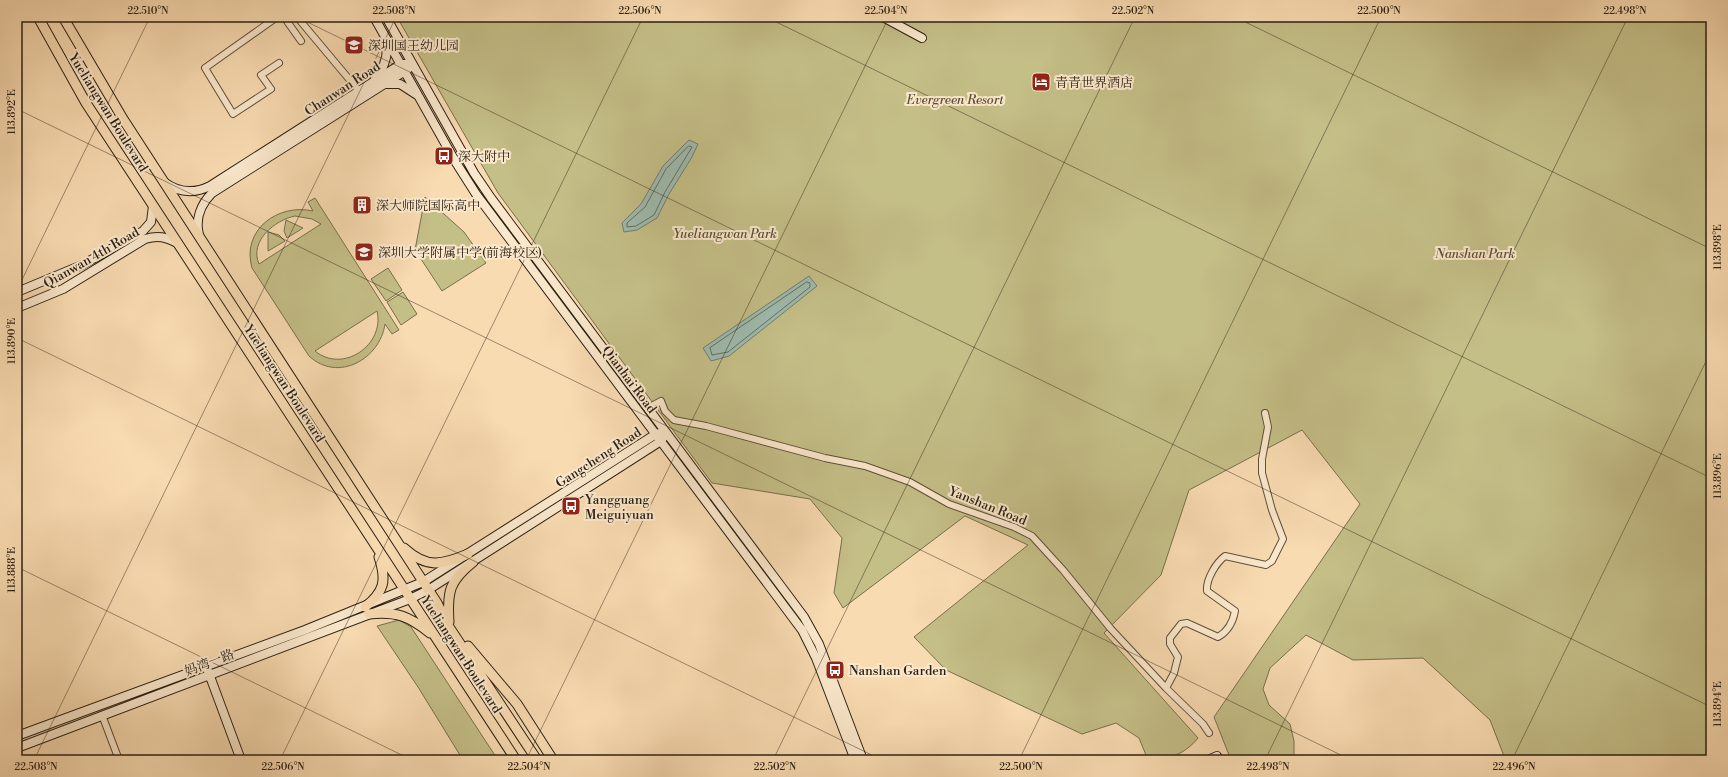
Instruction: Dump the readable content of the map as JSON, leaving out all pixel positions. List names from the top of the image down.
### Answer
{
  "streets": {
    "main road": ["Yueliangwan Boulevard"],
    "street": [
      "Chanwan Road",
      "Qianwan 4th Road",
      "Qianhai Road",
      "Gangcheng Road",
      "Yanshan Road",
      "妈湾一路"
    ]
  },
  "crossings": [
    ["Chanwan Road", "Yueliangwan Boulevard"],
    ["Chanwan Road", "Qianhai Road"],
    ["Yueliangwan Boulevard", "Qianwan 4th Road"],
    ["Yueliangwan Boulevard", "Gangcheng Road"],
    ["Yueliangwan Boulevard", "妈湾一路"],
    ["Qianhai Road", "Gangcheng Road"],
    ["Qianhai Road", "Yanshan Road"],
    ["Gangcheng Road", "妈湾一路"]
  ],
  "parks": ["Evergreen Resort", "Yueliangwan Park", "Nanshan Park"],
  "places": {
    "school or university": ["深圳国王幼儿园", "深圳大学附属中学(前海校区)"],
    "hotel": ["青青世界酒店"],
    "bus stop": ["深大附中", "Yangguang Meiguiyuan", "Nanshan Garden"],
    "building": ["深大师院国际高中"]
  },
  "coordinates": [
    "22.510°N",
    "22.508°N",
    "22.506°N",
    "22.504°N",
    "22.502°N",
    "22.500°N",
    "22.498°N",
    "113.892°E",
    "113.898°E",
    "113.890°E",
    "113.896°E",
    "113.888°E",
    "113.894°E",
    "22.496°N"
  ]
}
